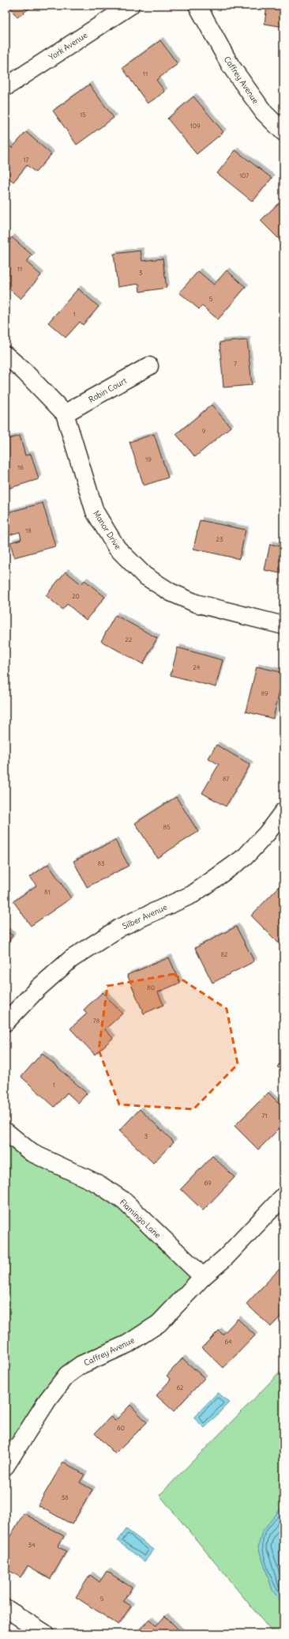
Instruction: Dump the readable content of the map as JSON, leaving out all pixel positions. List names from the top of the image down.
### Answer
{
  "streets": {
    "street": [
      "York Avenue",
      "Caffrey Avenue",
      "Robin Court",
      "Manor Drive",
      "Silber Avenue",
      "Flamingo Lane"
    ]
  },
  "crossings": [
    ["Caffrey Avenue", "Flamingo Lane"],
    ["Robin Court", "Manor Drive"]
  ],
  "house_numbers": [
    "11",
    "15",
    "109",
    "17",
    "107",
    "11",
    "3",
    "5",
    "1",
    "7",
    "9",
    "19",
    "16",
    "18",
    "23",
    "20",
    "22",
    "24",
    "89",
    "87",
    "85",
    "83",
    "81",
    "82",
    "80",
    "78",
    "1",
    "71",
    "3",
    "69",
    "64",
    "62",
    "60",
    "38",
    "34",
    "5"
  ]
}
